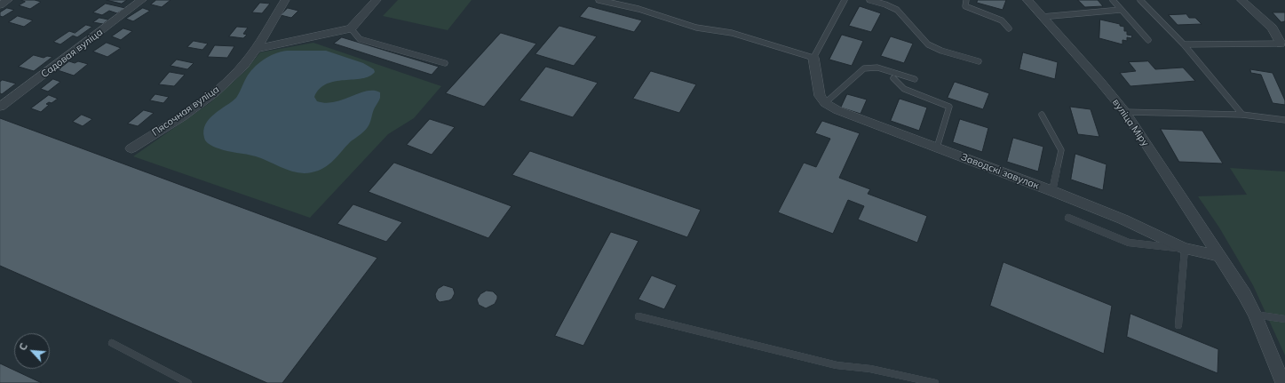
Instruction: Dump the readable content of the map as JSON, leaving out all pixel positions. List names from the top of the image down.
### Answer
{
  "streets": {
    "street": [
      "Садовая вуліца",
      "Пясочная вуліца",
      "вуліца Міру",
      "Заводскі завулак"
    ]
  },
  "crossings": [
    ["вуліца Міру", "Заводскі завулак"]
  ],
  "north": "top left"
}
